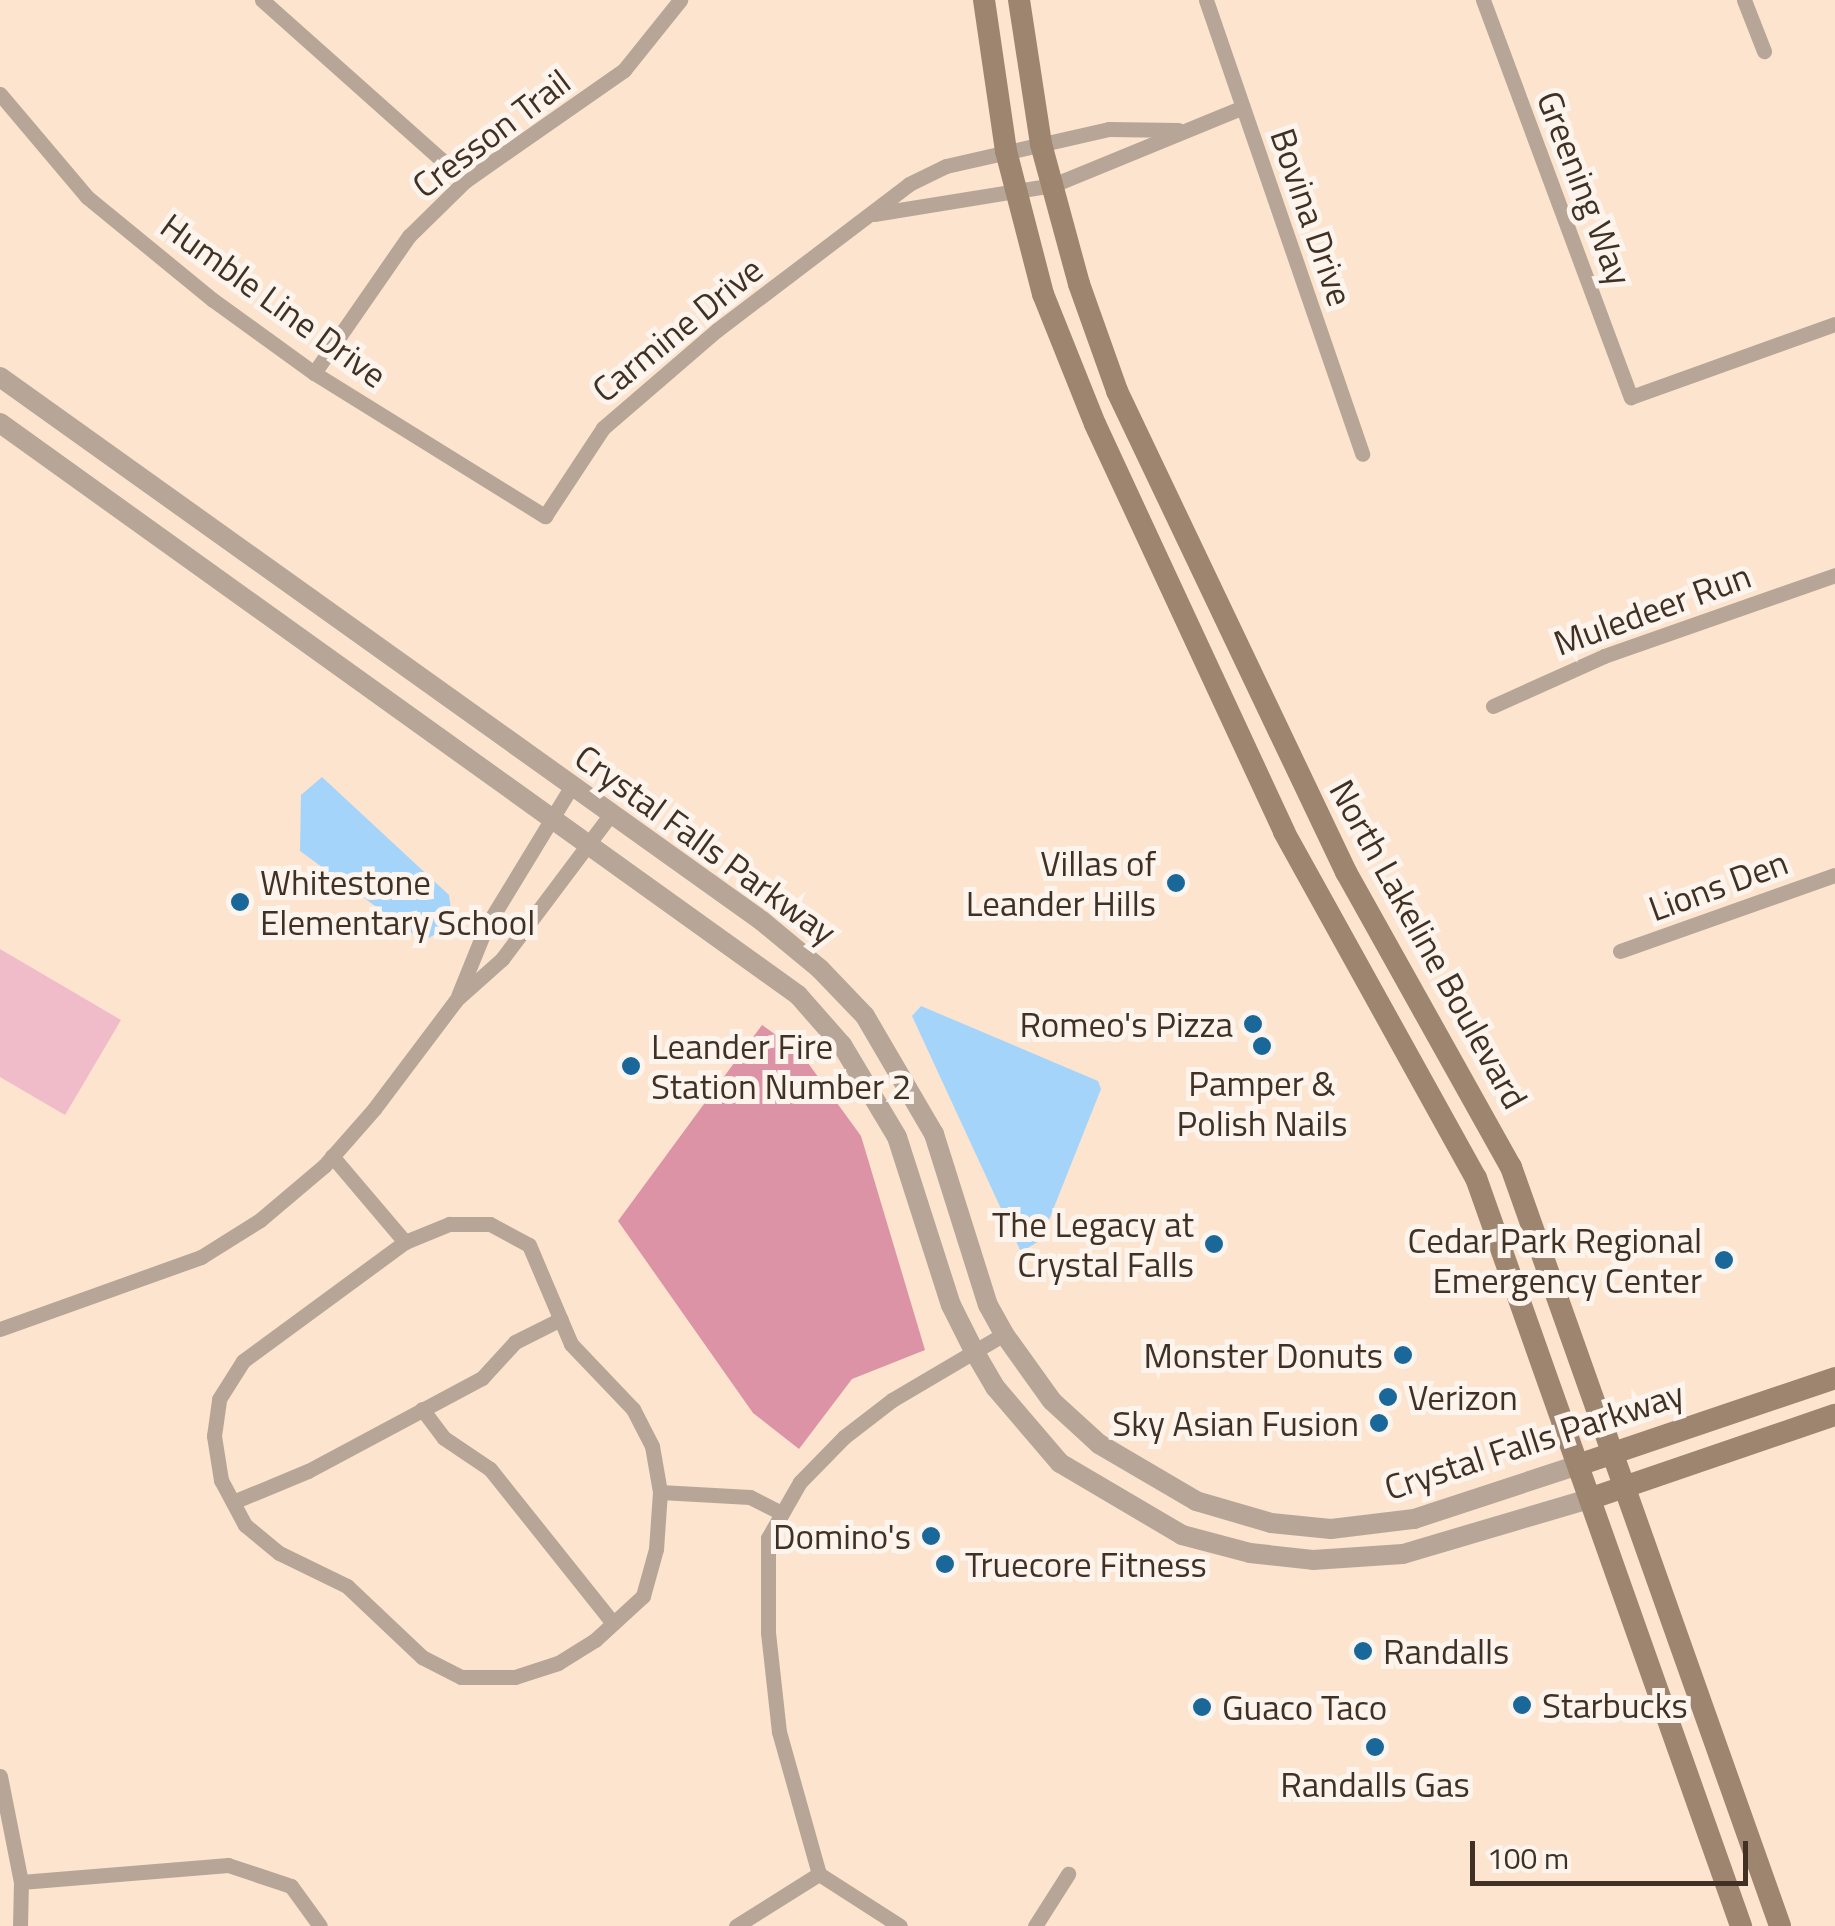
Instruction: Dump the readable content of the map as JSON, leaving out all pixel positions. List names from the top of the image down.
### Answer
{
  "streets": {
    "main road": ["Crystal Falls Parkway", "North Lakeline Boulevard"],
    "street": [
      "Cresson Trail",
      "Greening Way",
      "Bovina Drive",
      "Humble Line Drive",
      "Carmine Drive",
      "Muledeer Run",
      "Lions Den"
    ]
  },
  "crossings": [
    ["Cresson Trail", "Humble Line Drive"],
    ["Bovina Drive", "Carmine Drive"],
    ["Humble Line Drive", "Carmine Drive"],
    ["Carmine Drive", "North Lakeline Boulevard"],
    ["Crystal Falls Parkway", "North Lakeline Boulevard"]
  ],
  "places": [
    "Villas of Leander Hills",
    "Whitestone Elementary School",
    "Romeo's Pizza",
    "Pamper & Polish Nails",
    "Leander Fire Station Number 2",
    "The Legacy at Crystal Falls",
    "Cedar Park Regional Emergency Center",
    "Monster Donuts",
    "Verizon",
    "Sky Asian Fusion",
    "Domino's",
    "Truecore Fitness",
    "Randalls",
    "Starbucks",
    "Guaco Taco",
    "Randalls Gas"
  ],
  "scale_bar": "100 m"
}
